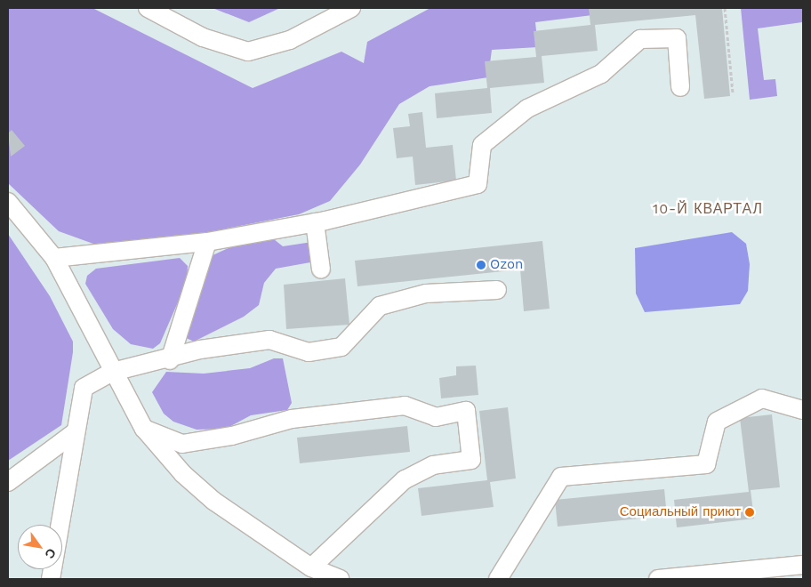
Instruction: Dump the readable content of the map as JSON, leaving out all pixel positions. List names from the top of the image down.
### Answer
{
  "districts": ["10-Й КВАРТАЛ"],
  "places": ["Ozon", "Социальный приют"],
  "north": "bottom right"
}
